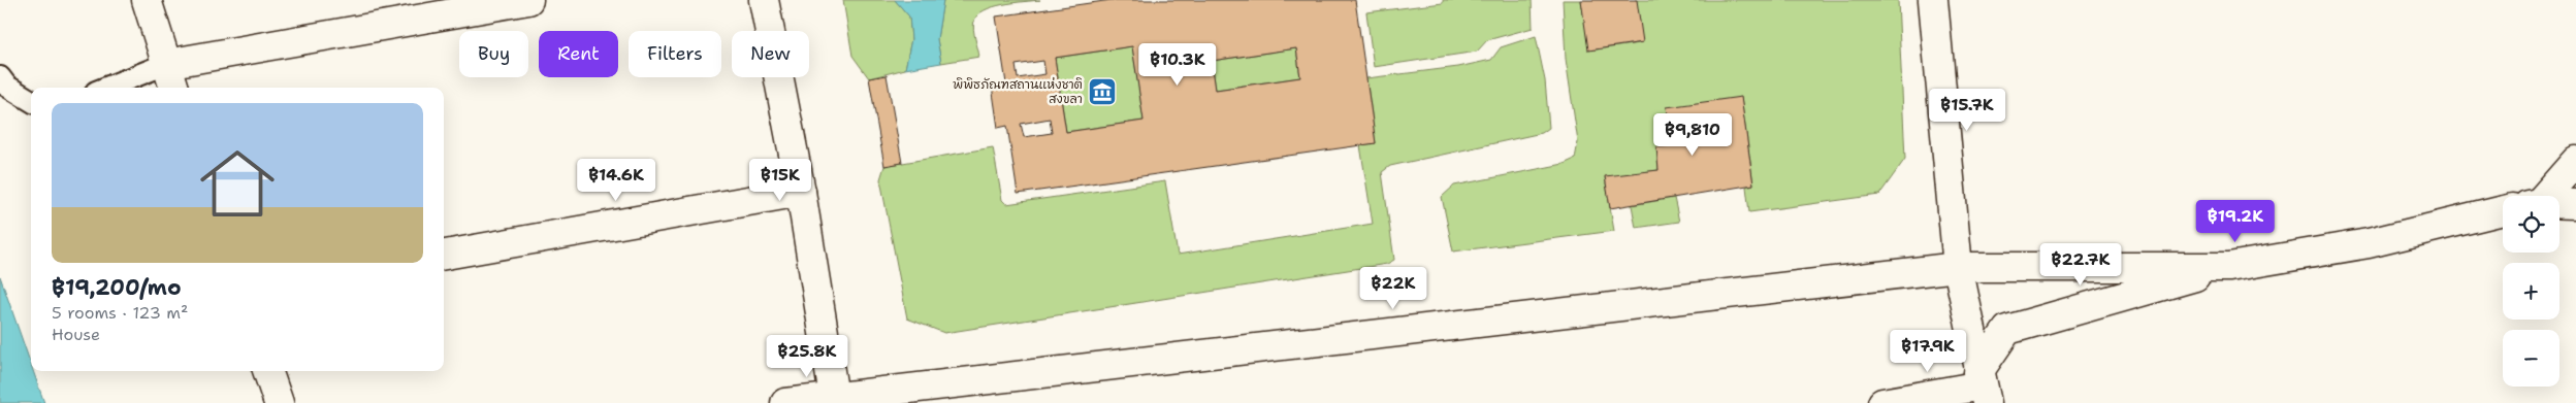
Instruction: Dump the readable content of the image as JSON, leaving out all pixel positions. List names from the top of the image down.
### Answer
{
  "places": {
    "museum": ["พิพิธภัณฑสถานแห่งชาติ สงขลา"]
  },
  "page": {
    "chip": [
      "Buy",
      "Rent",
      "Filters",
      "New"
    ],
    "price": [
      "฿10.3K",
      "฿15.7K",
      "฿9,810",
      "฿14.6K",
      "฿15K",
      "฿19.2K",
      "฿22.7K",
      "฿22K",
      "฿17.9K",
      "฿25.8K"
    ],
    "list": [
      {
        "name": "฿19,200/mo",
        "note": "5 rooms · 123 m² · House"
      }
    ],
    "map_buttons": ["+", "−"]
  }
}
